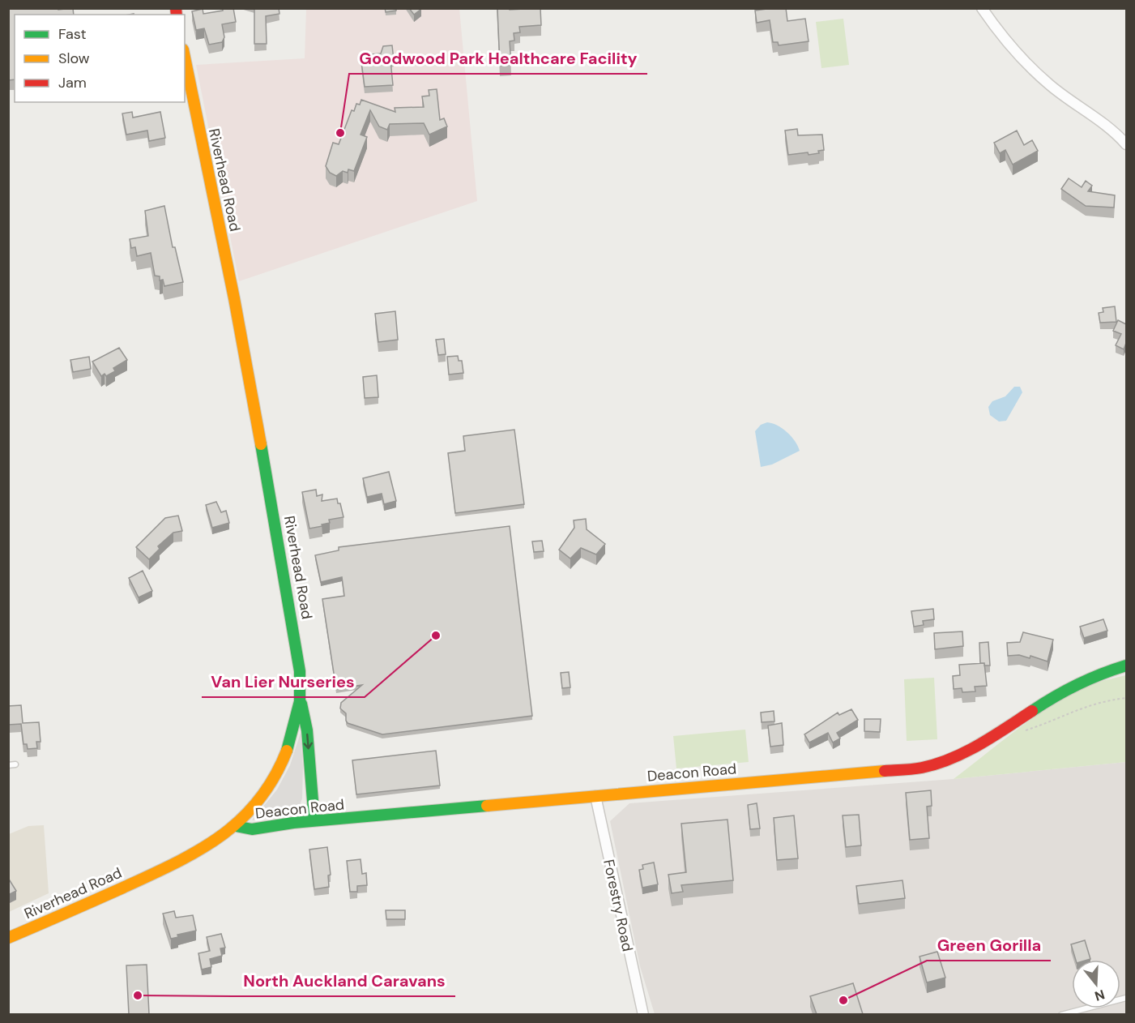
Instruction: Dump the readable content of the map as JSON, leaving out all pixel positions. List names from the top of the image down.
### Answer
{
  "streets": {
    "street": ["Riverhead Road", "Deacon Road", "Forestry Road"]
  },
  "crossings": [
    ["Riverhead Road", "Deacon Road"],
    ["Deacon Road", "Forestry Road"]
  ],
  "places": [
    "Goodwood Park Healthcare Facility",
    "Van Lier Nurseries",
    "North Auckland Caravans",
    "Green Gorilla"
  ],
  "legend": ["Fast", "Slow", "Jam"],
  "north": "bottom"
}
